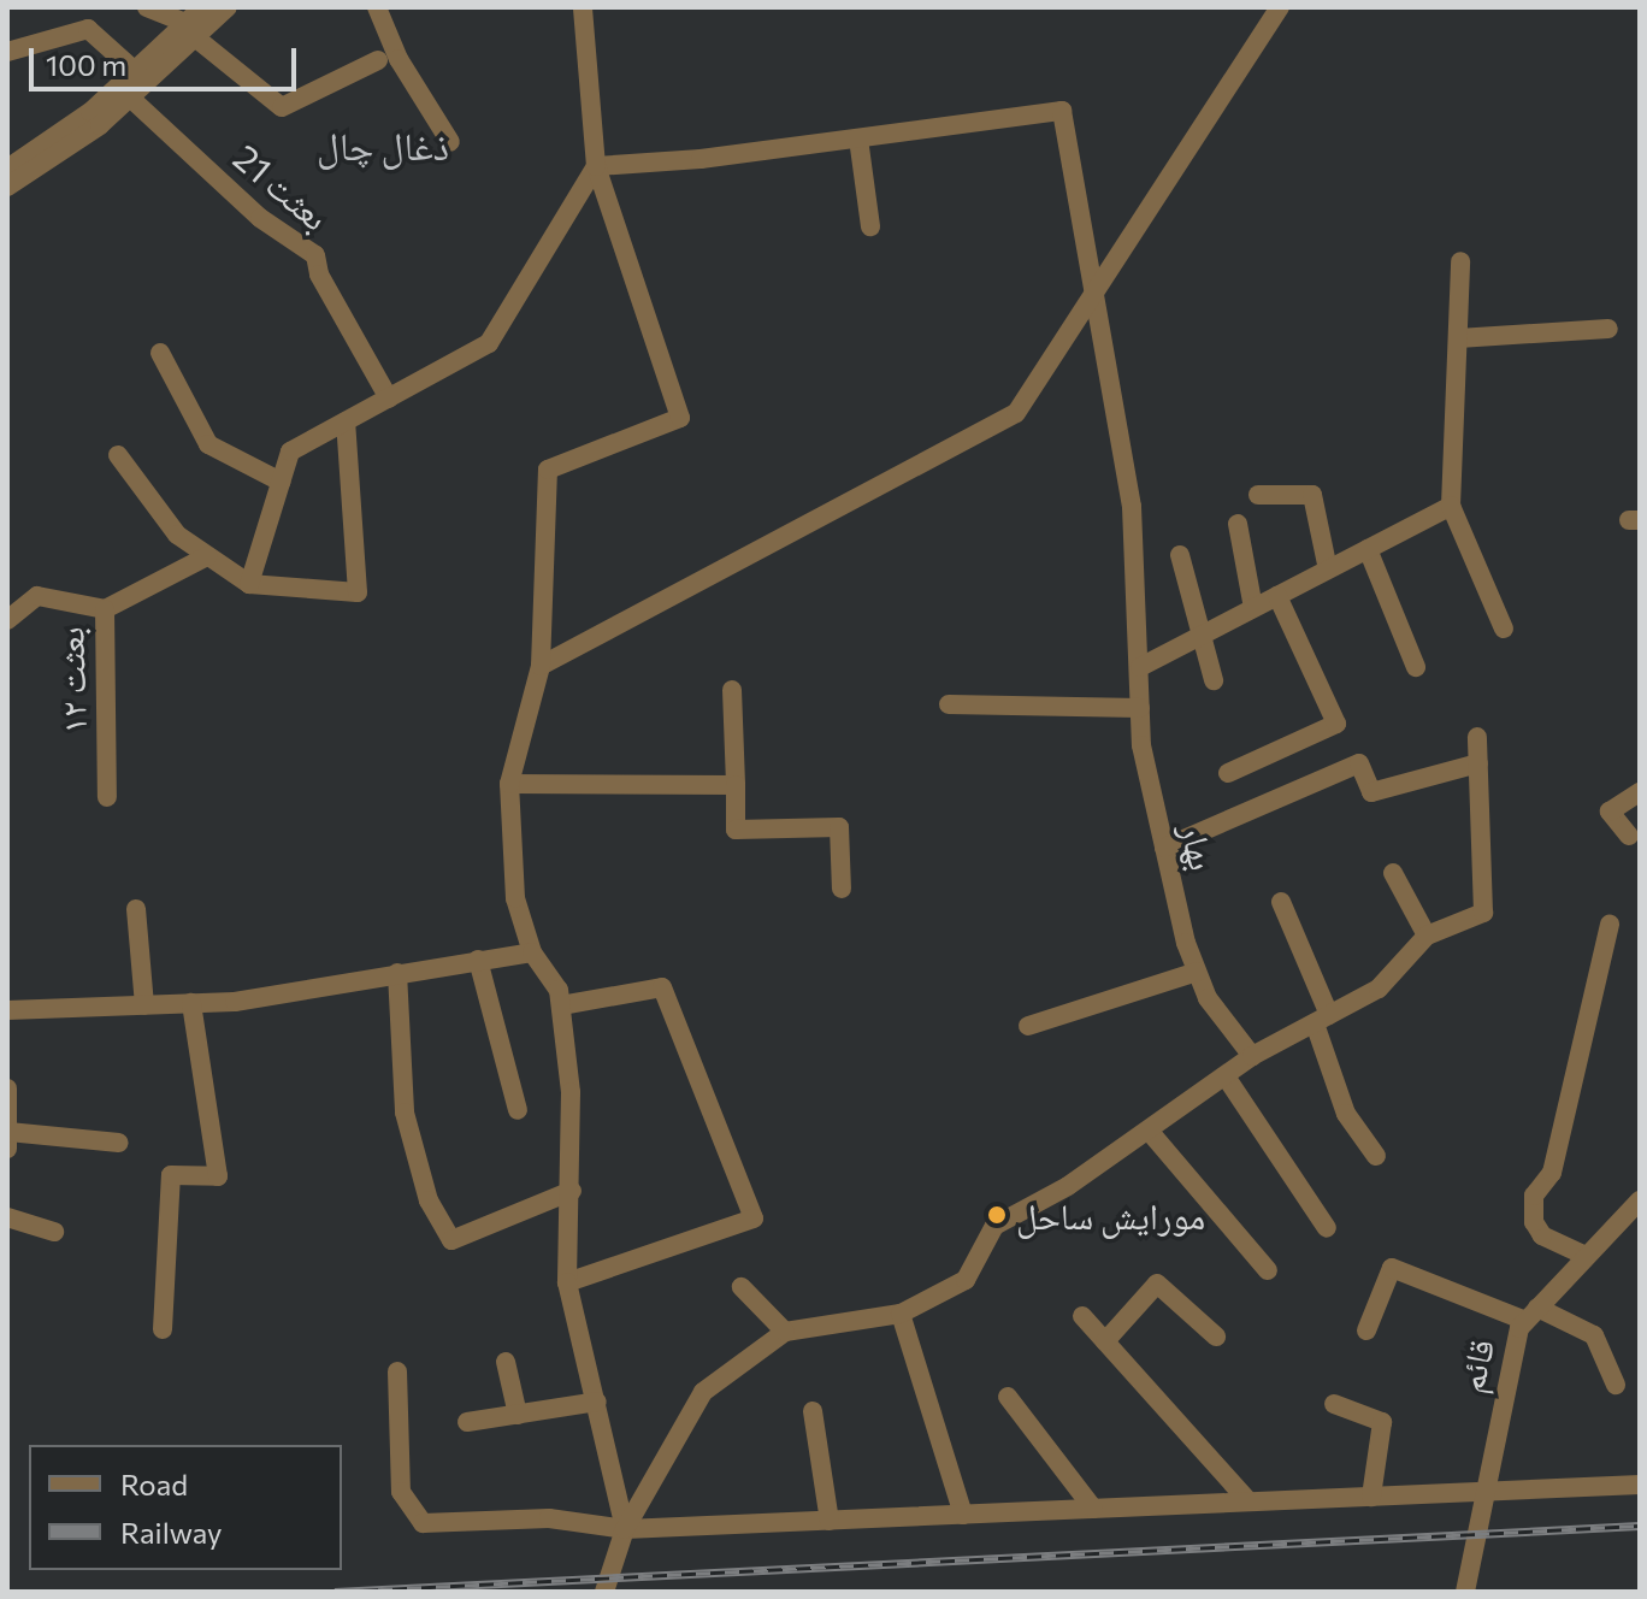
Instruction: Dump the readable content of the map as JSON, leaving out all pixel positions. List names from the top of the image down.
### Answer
{
  "streets": {
    "street": [
      "بعثت 21",
      "بعثت ۱۲",
      "بهار",
      "قائم"
    ]
  },
  "districts": ["ذغال چال"],
  "places": ["مورایش ساحل"],
  "legend": ["Road", "Railway"],
  "scale_bar": "100 m"
}
